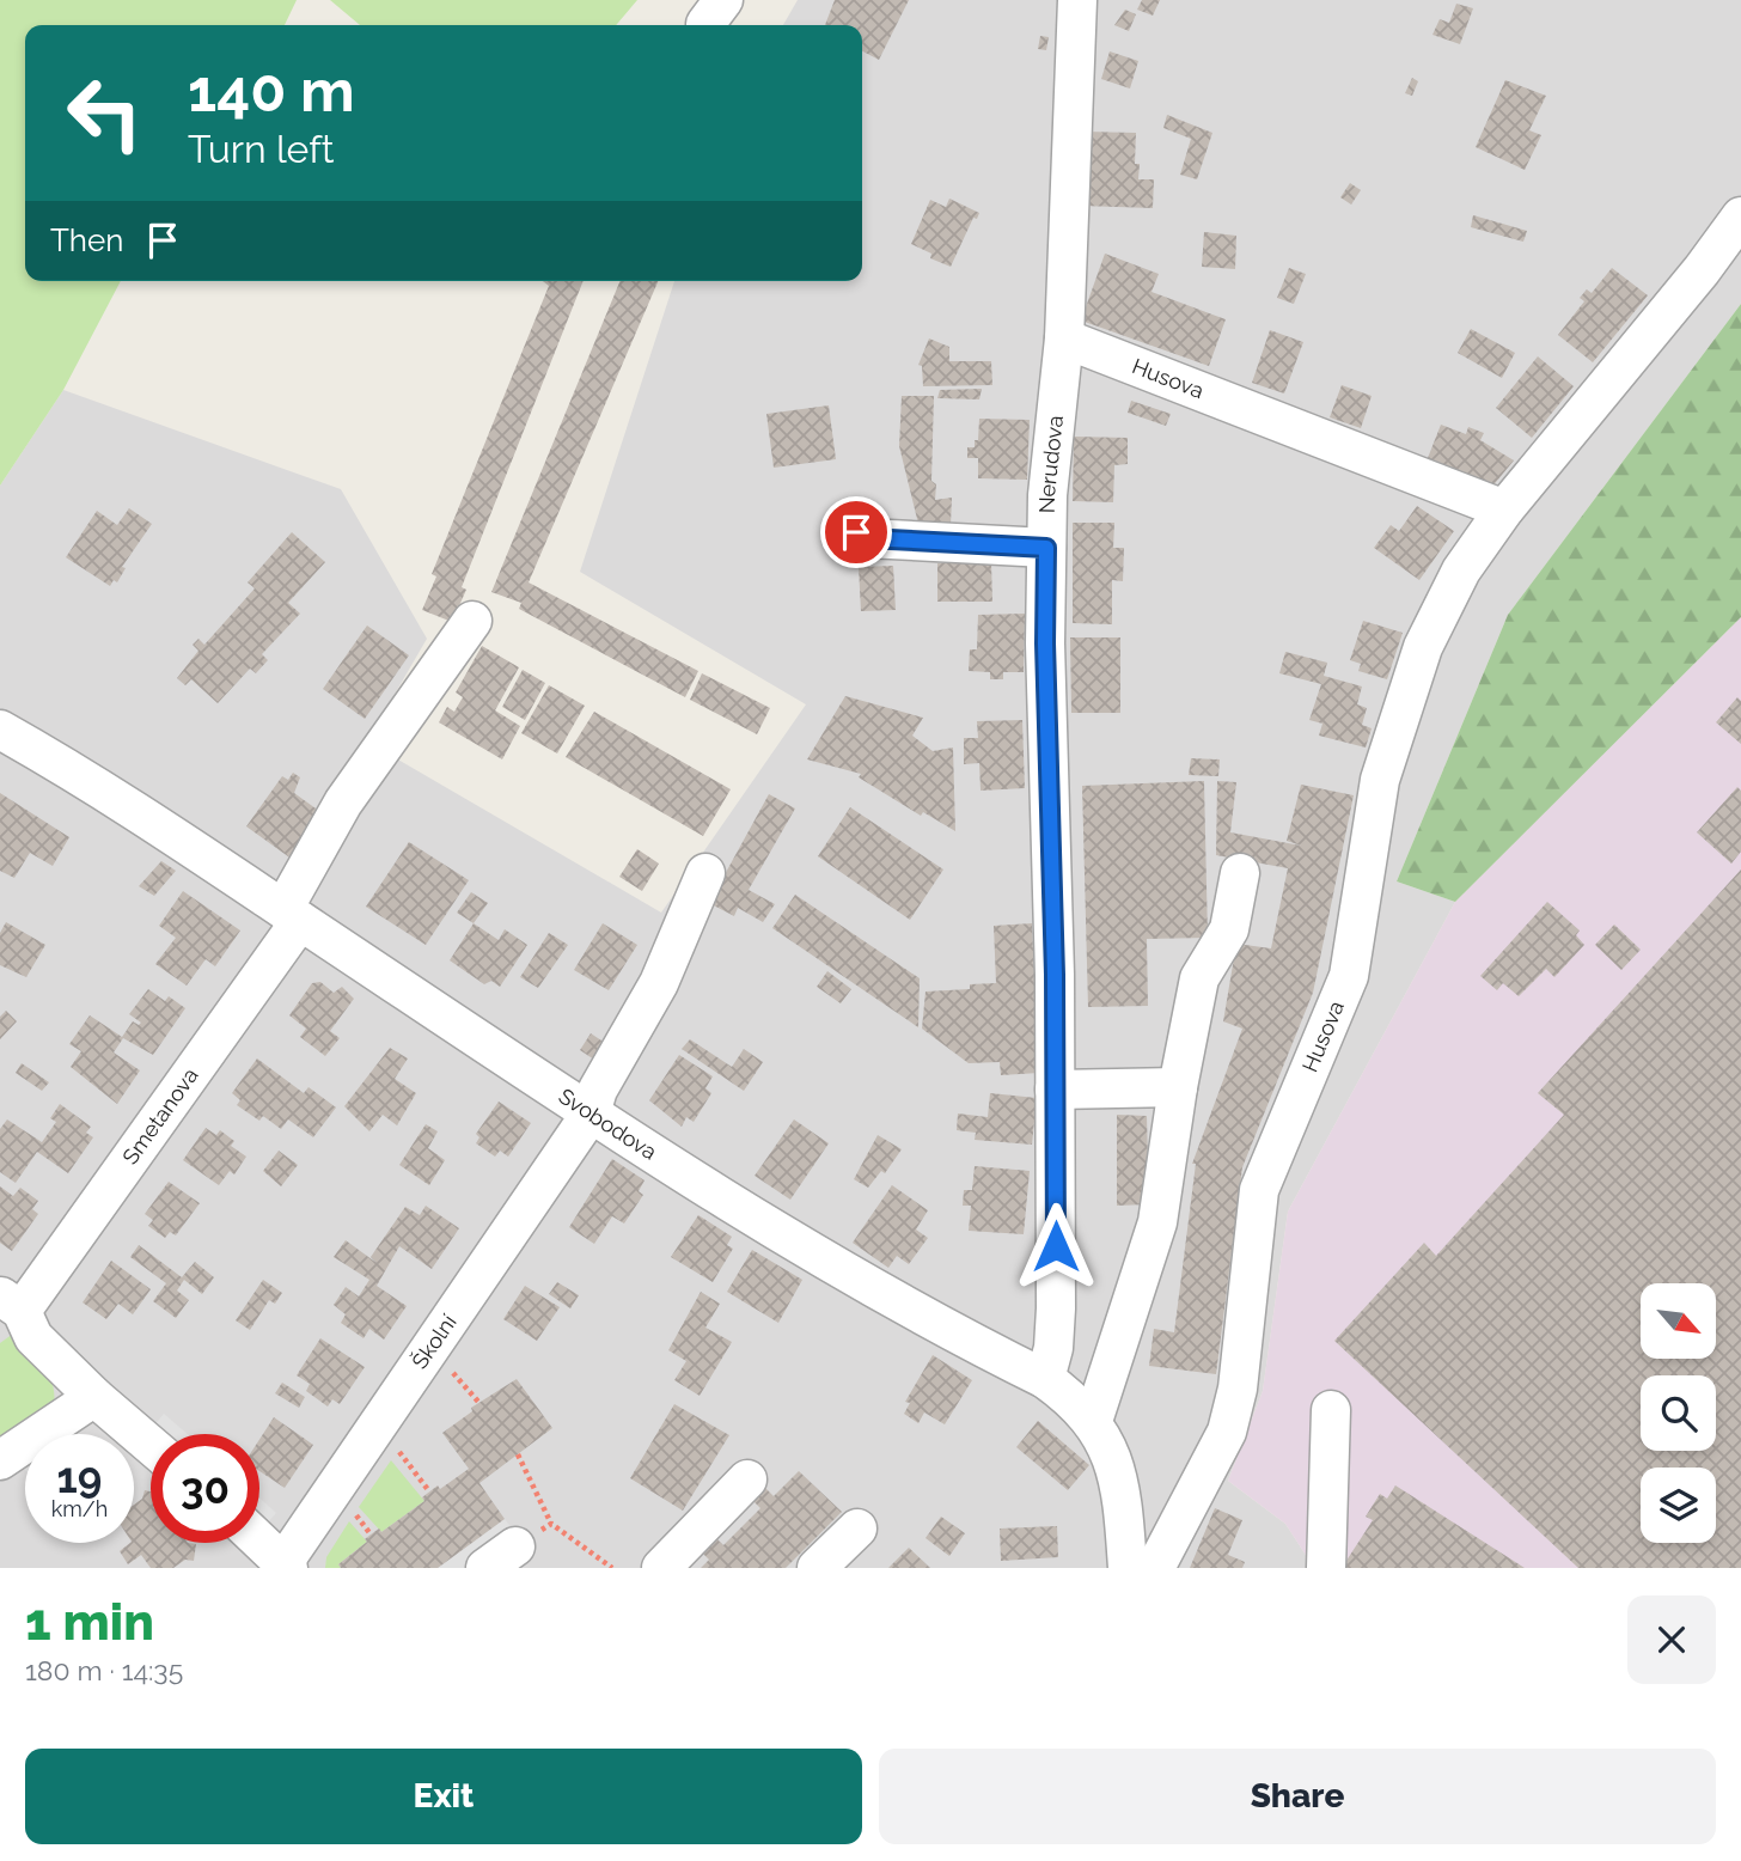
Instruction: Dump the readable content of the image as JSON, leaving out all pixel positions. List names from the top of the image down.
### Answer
{
  "streets": {
    "street": [
      "Husova",
      "Nerudova",
      "Smetanova",
      "Svobodova",
      "Školní"
    ]
  },
  "crossings": [
    ["Husova", "Nerudova"],
    ["Nerudova", "Svobodova"],
    ["Smetanova", "Svobodova"],
    ["Svobodova", "Školní"]
  ],
  "north": "bottom right",
  "page": {
    "turn": ["140 m", "Turn left"],
    "then": "Then",
    "speed": "19 km/h",
    "limit": "30",
    "heading": ["1 min", "180 m · 14:35"],
    "buttons": ["Exit", "Share"]
  }
}
